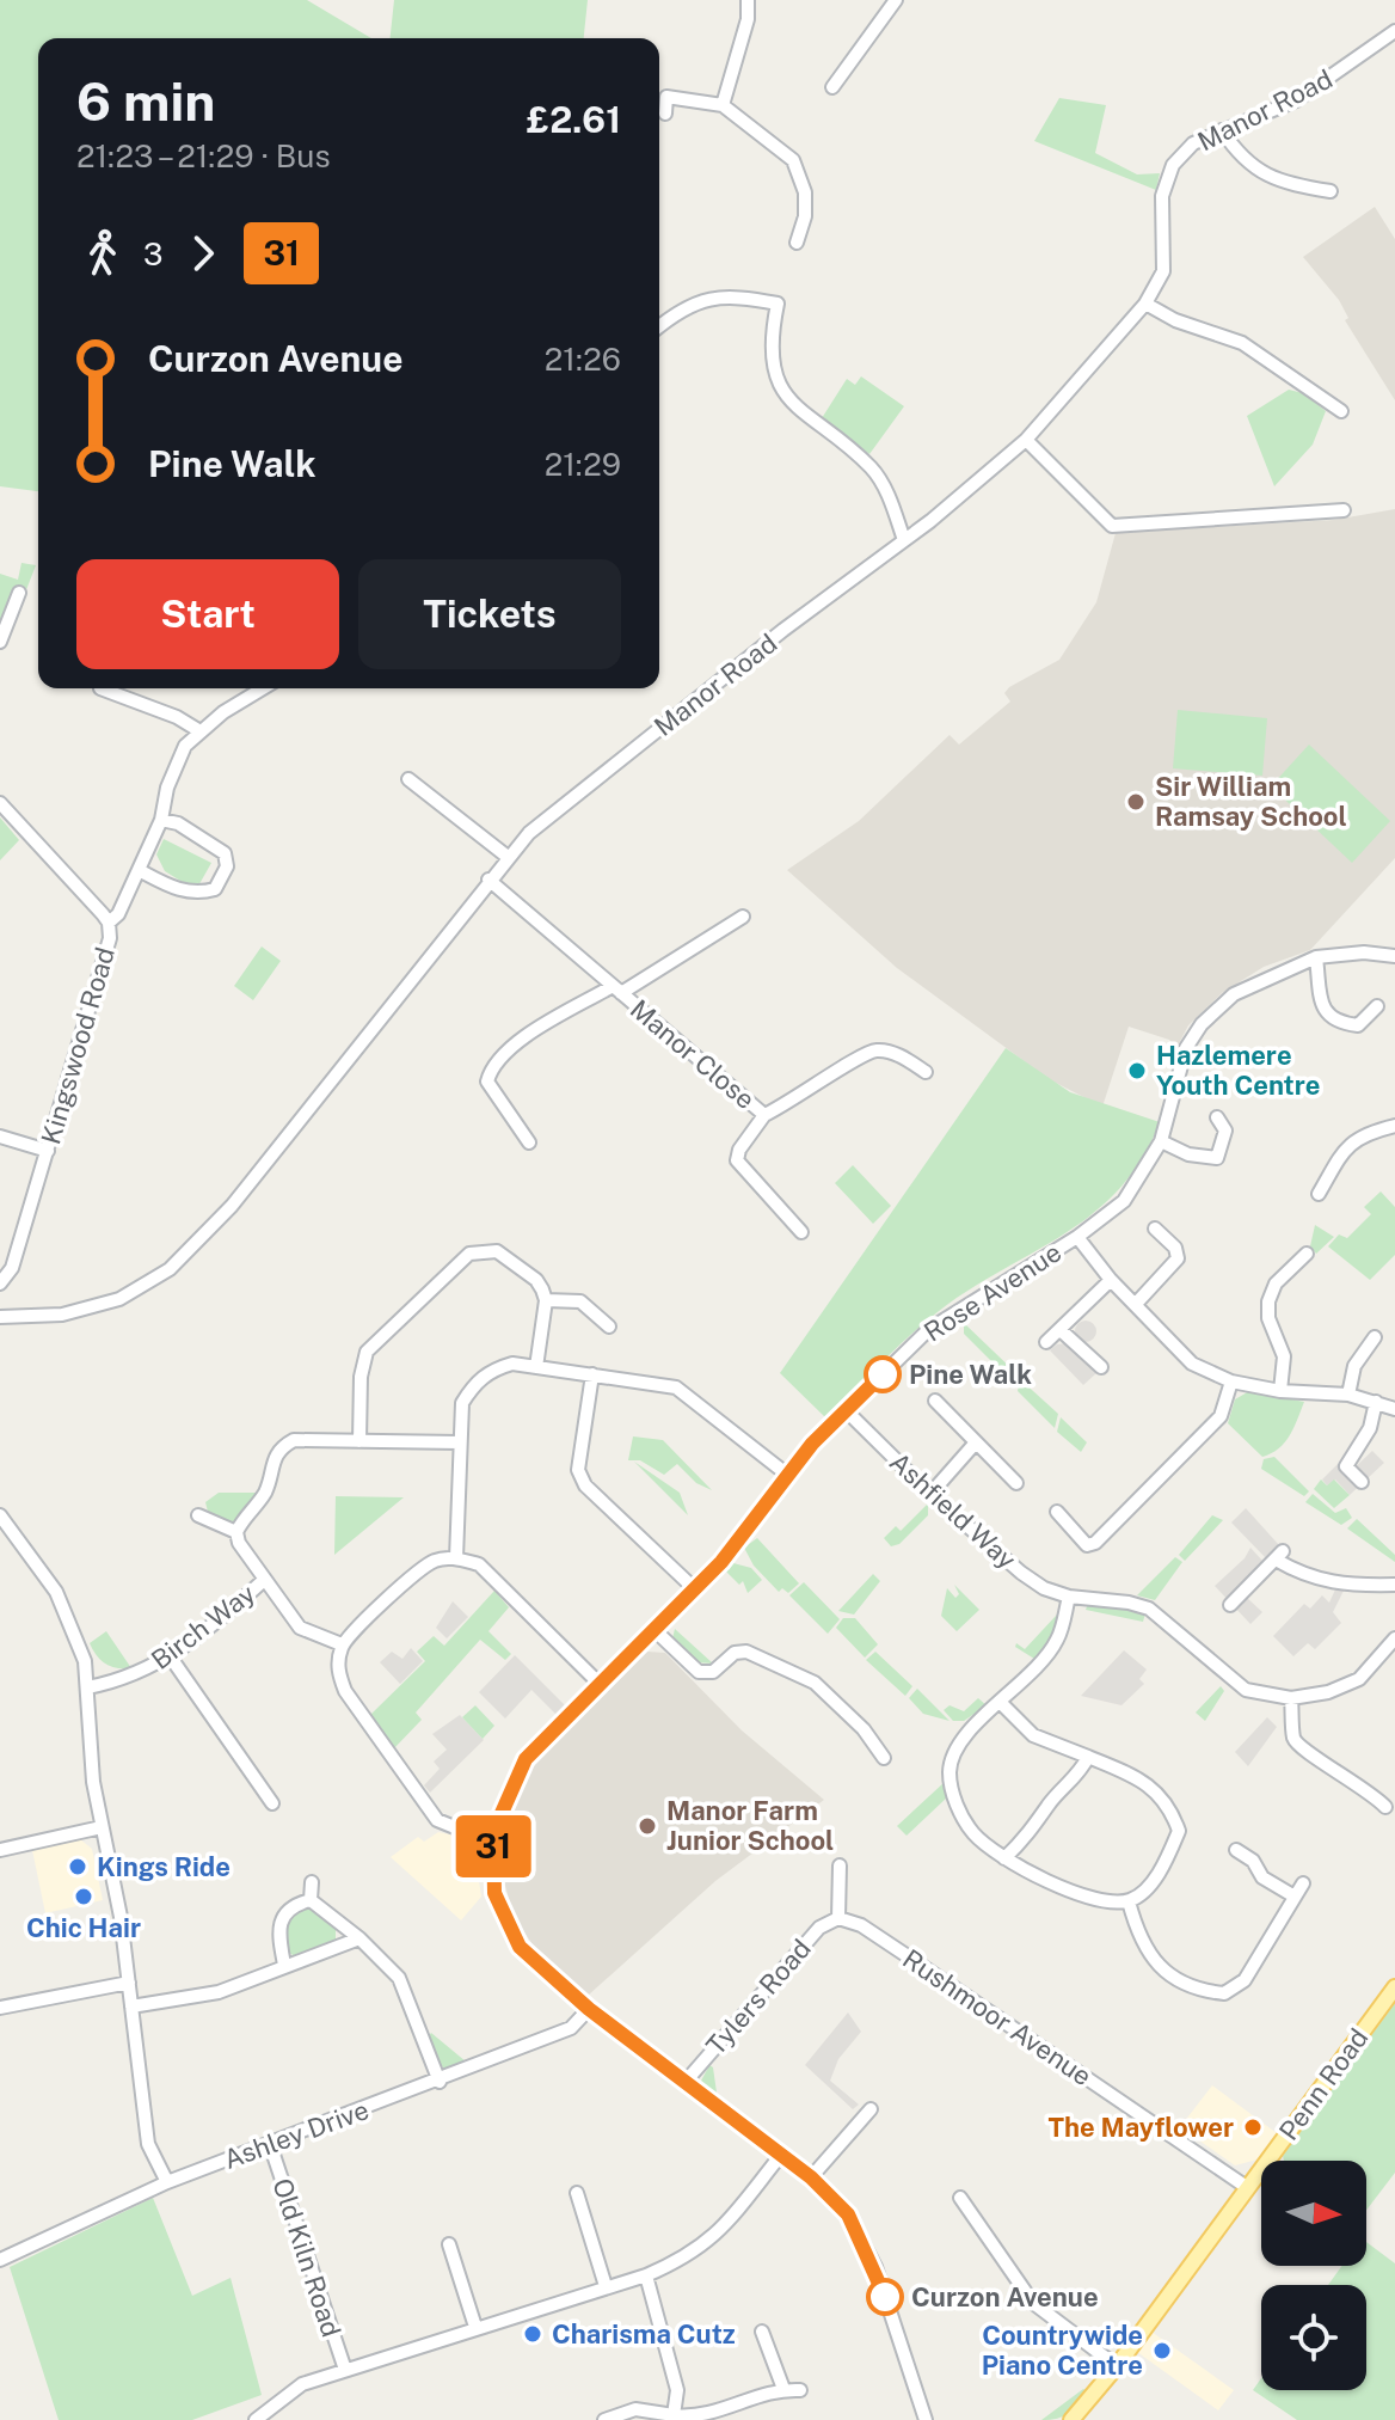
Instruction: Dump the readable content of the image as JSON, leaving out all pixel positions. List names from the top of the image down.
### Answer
{
  "streets": {
    "main road": ["Penn Road"],
    "street": [
      "Manor Road",
      "Kingswood Road",
      "Manor Close",
      "Rose Avenue",
      "Ashfield Way",
      "Birch Way",
      "Tylers Road",
      "Rushmoor Avenue",
      "Ashley Drive",
      "Old Kiln Road"
    ]
  },
  "crossings": [
    ["Manor Road", "Manor Close"],
    ["Rose Avenue", "Ashfield Way"],
    ["Rose Avenue", "Tylers Road"],
    ["Rose Avenue", "Ashley Drive"],
    ["Tylers Road", "Rushmoor Avenue"],
    ["Rushmoor Avenue", "Penn Road"],
    ["Ashley Drive", "Old Kiln Road"]
  ],
  "places": [
    "Sir William Ramsay School",
    "Hazlemere Youth Centre",
    "Pine Walk",
    "Manor Farm Junior School",
    "Kings Ride",
    "Chic Hair",
    "The Mayflower",
    "Curzon Avenue",
    "Charisma Cutz",
    "Countrywide Piano Centre"
  ],
  "lines": ["bus line 31"],
  "north": "right",
  "page": {
    "on_map": "31",
    "heading": ["6 min", "21:23 – 21:29 · Bus", "£2.61"],
    "legs": ["3", "31"],
    "list": [
      {
        "name": "Curzon Avenue",
        "value": "21:26"
      },
      {
        "name": "Pine Walk",
        "value": "21:29"
      }
    ],
    "buttons": ["Start", "Tickets"]
  }
}
